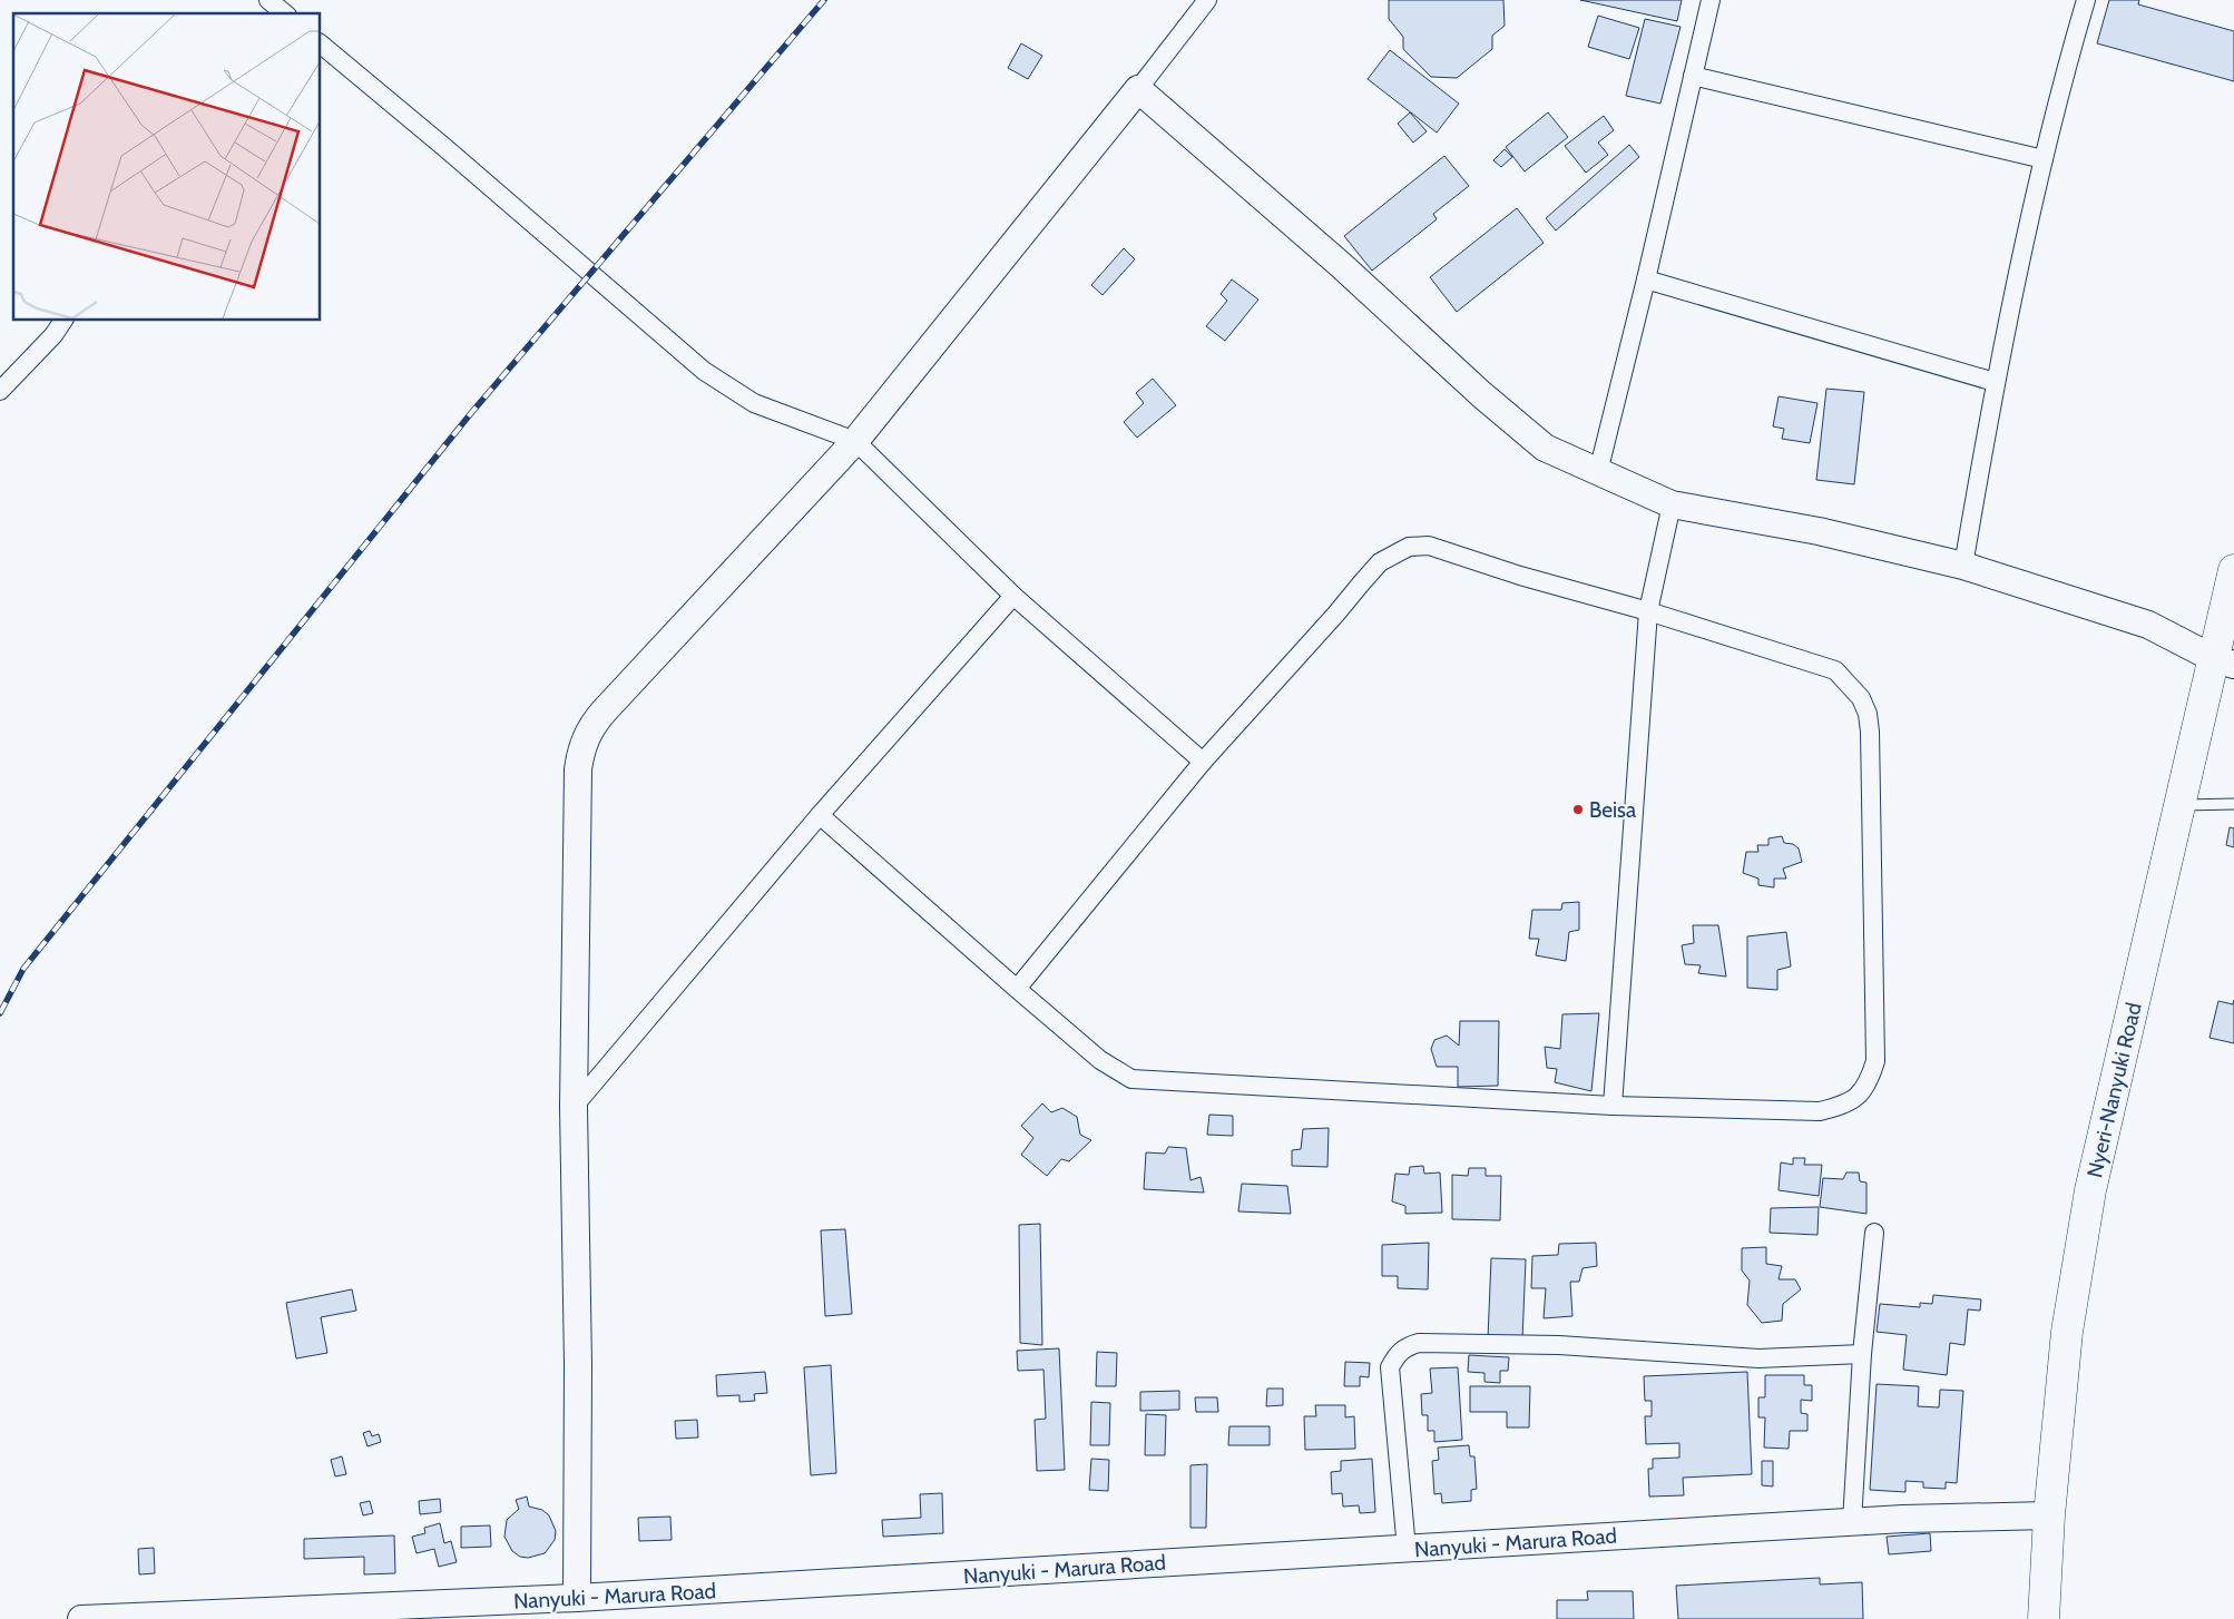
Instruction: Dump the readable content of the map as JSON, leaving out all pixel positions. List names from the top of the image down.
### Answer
{
  "streets": {
    "highway": ["Nyeri-Nanyuki Road"],
    "street": ["Nanyuki - Marura Road"]
  },
  "crossings": [
    ["Nyeri-Nanyuki Road", "Nanyuki - Marura Road"]
  ],
  "places": ["Beisa"]
}
